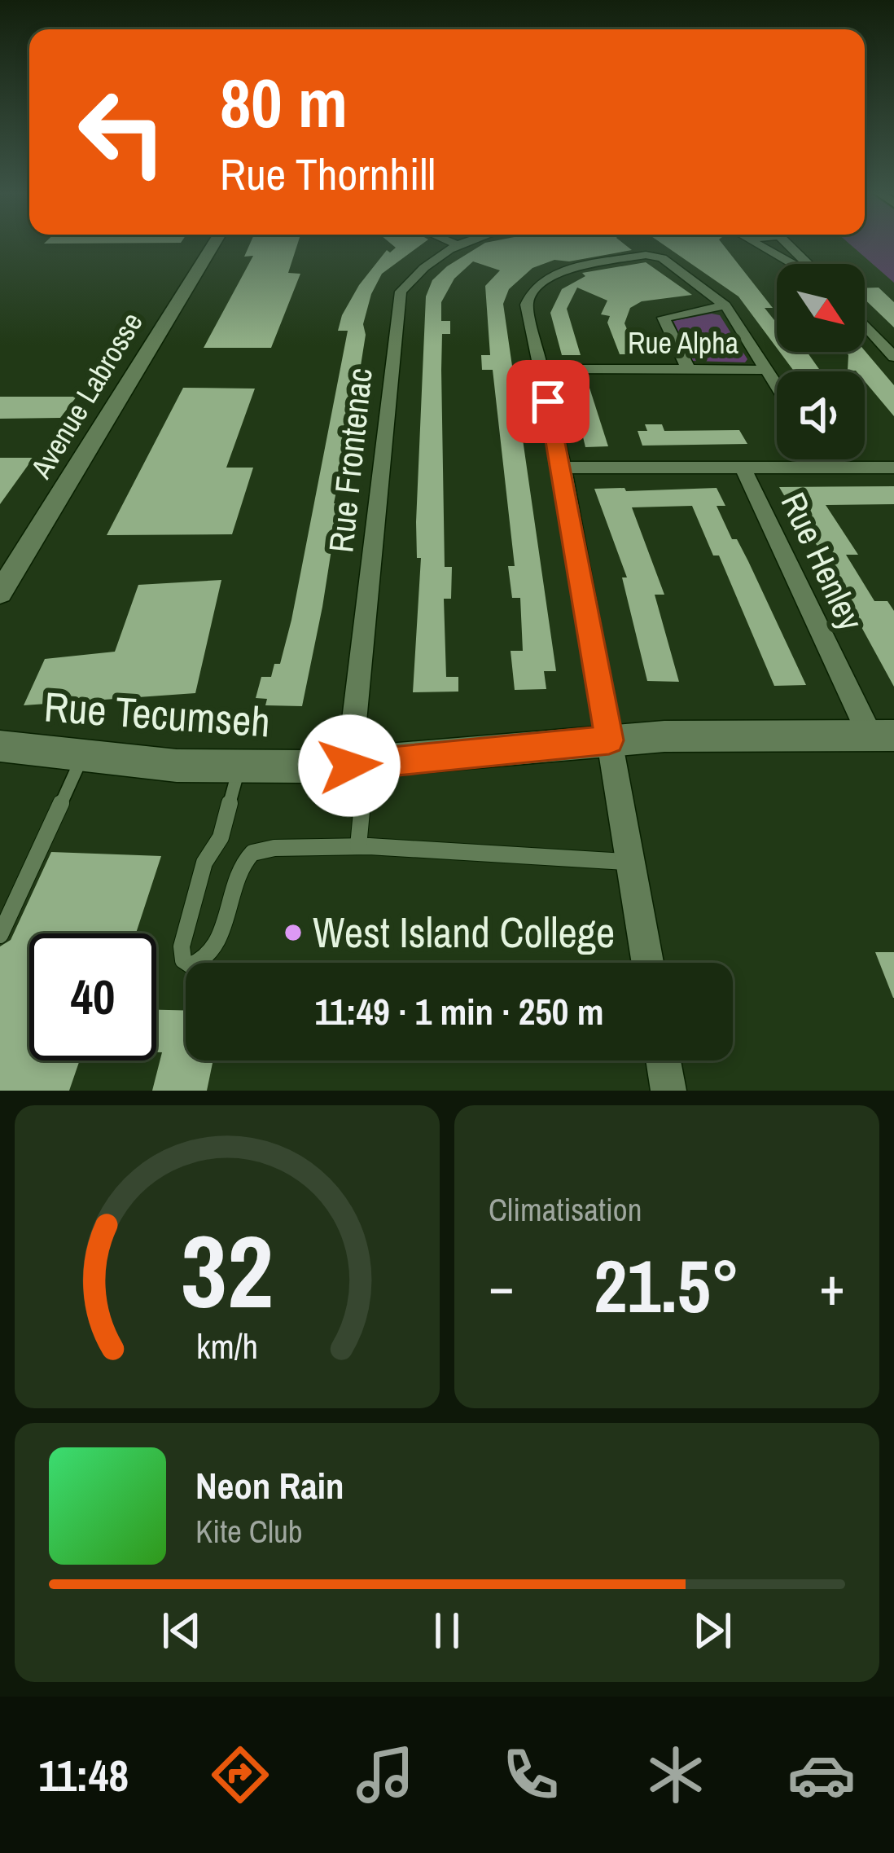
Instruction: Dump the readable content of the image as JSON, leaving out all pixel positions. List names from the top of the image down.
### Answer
{
  "streets": {
    "street": [
      "Rue Alpha",
      "Avenue Labrosse",
      "Rue Frontenac",
      "Rue Henley",
      "Rue Tecumseh"
    ]
  },
  "crossings": [
    ["Rue Frontenac", "Rue Tecumseh"],
    ["Rue Henley", "Rue Tecumseh"]
  ],
  "places": ["West Island College"],
  "north": "bottom right",
  "page": {
    "turn": ["80 m", "Rue Thornhill"],
    "limit": "40",
    "trip": "11:49 · 1 min · 250 m",
    "tile": "Climatisation",
    "heat": ["−", "21.5°", "+"],
    "song": ["Neon Rain", "Kite Club"],
    "tabs": "11:48",
    "gauge": ["32", "km/h"]
  }
}
